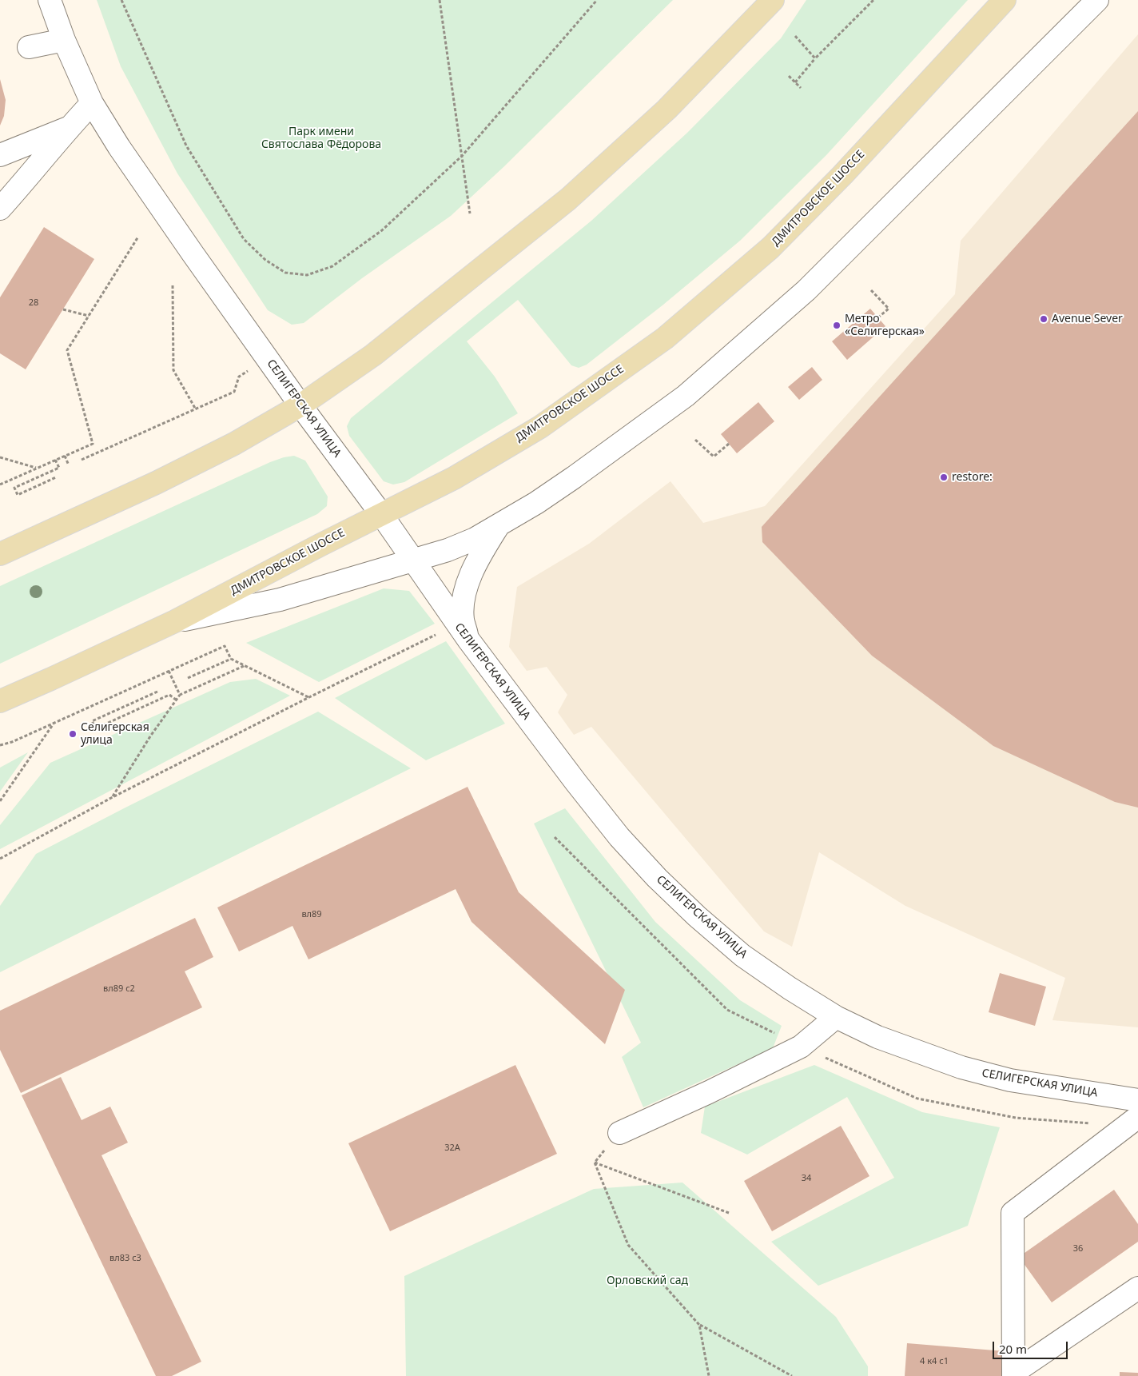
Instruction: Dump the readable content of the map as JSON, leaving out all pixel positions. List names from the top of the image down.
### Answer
{
  "streets": {
    "main road": ["ДМИТРОВСКОЕ ШОССЕ"],
    "street": ["СЕЛИГЕРСКАЯ УЛИЦА"]
  },
  "crossings": [
    ["ДМИТРОВСКОЕ ШОССЕ", "СЕЛИГЕРСКАЯ УЛИЦА"]
  ],
  "parks": ["Парк имени Святослава Фёдорова", "Орловский сад"],
  "places": [
    "Avenue Sever",
    "Метро «Селигерская»",
    "restore:",
    "Селигерская улица"
  ],
  "house_numbers": [
    "28",
    "вл89",
    "вл89 с2",
    "32А",
    "34",
    "36",
    "вл83 с3",
    "4 к4 с1"
  ],
  "scale_bar": "20 m"
}
